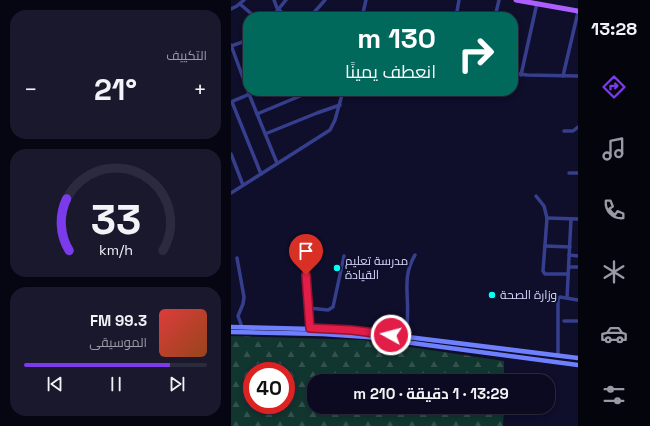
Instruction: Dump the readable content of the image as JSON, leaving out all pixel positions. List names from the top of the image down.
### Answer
{
  "places": ["مدرسة تعليم القيادة", "وزارة الصحة"],
  "page": {
    "tabs": "13:28",
    "tile": "التكييف",
    "turn": ["130 m", "انعطف يمينًا"],
    "heat": ["−", "21°", "+"],
    "song": ["99.3 FM", "الموسيقى"],
    "limit": "40",
    "trip": "13:29 · 1 دقيقة · 210 m",
    "gauge": ["33", "km/h"]
  }
}
